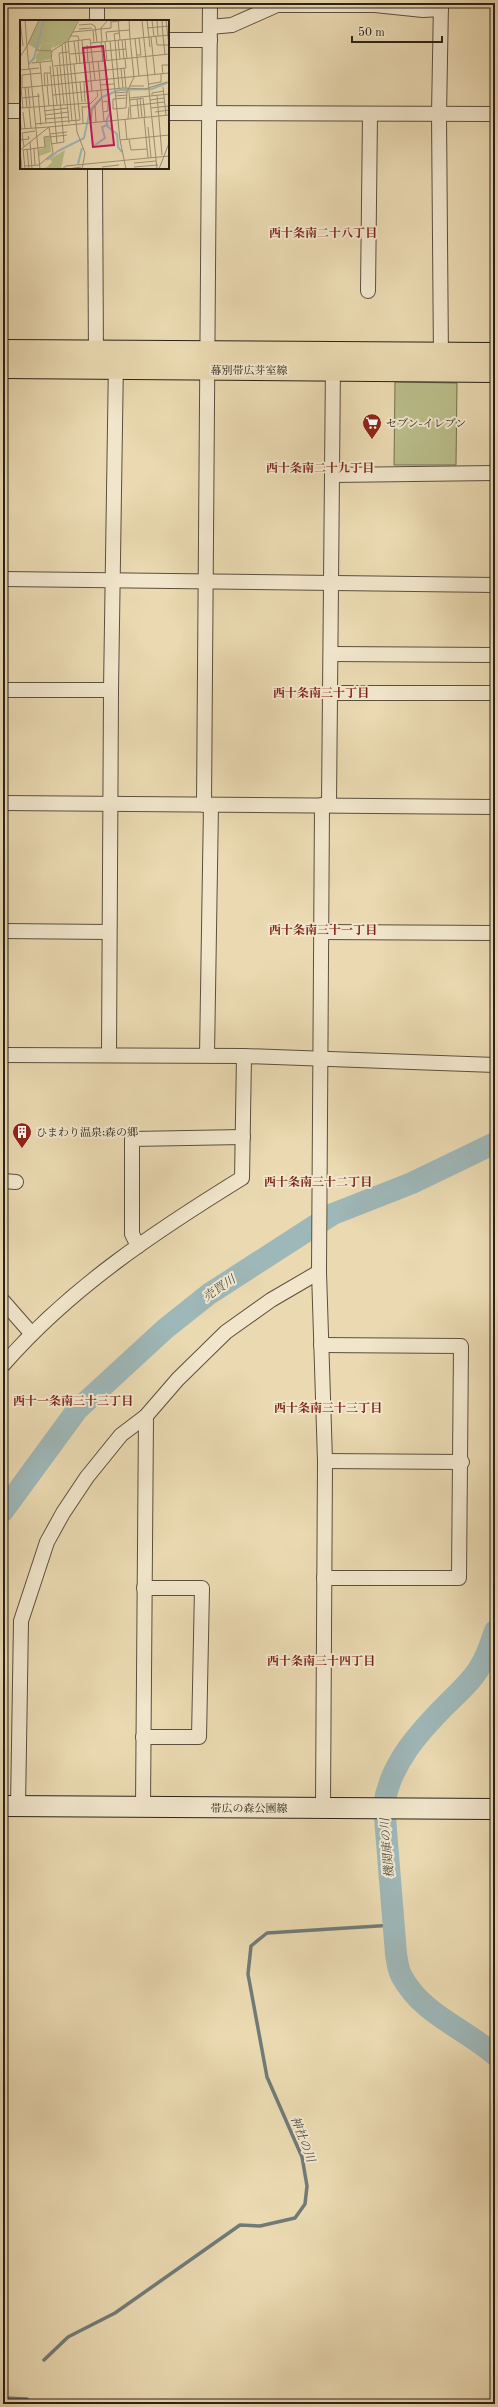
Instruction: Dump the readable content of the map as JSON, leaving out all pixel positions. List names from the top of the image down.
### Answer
{
  "streets": {
    "main road": ["幕別帯広芽室線", "帯広の森公園線"]
  },
  "districts": [
    "西十条南二十八丁目",
    "西十条南二十九丁目",
    "西十条南三十丁目",
    "西十条南三十一丁目",
    "西十条南三十二丁目",
    "西十一条南三十三丁目",
    "西十条南三十三丁目",
    "西十条南三十四丁目"
  ],
  "water": ["売買川", "機関庫の川", "神社の川"],
  "places": {
    "supermarket": ["セブン-イレブン"],
    "building": ["ひまわり温泉;森の郷"]
  },
  "scale_bar": "50 m"
}
